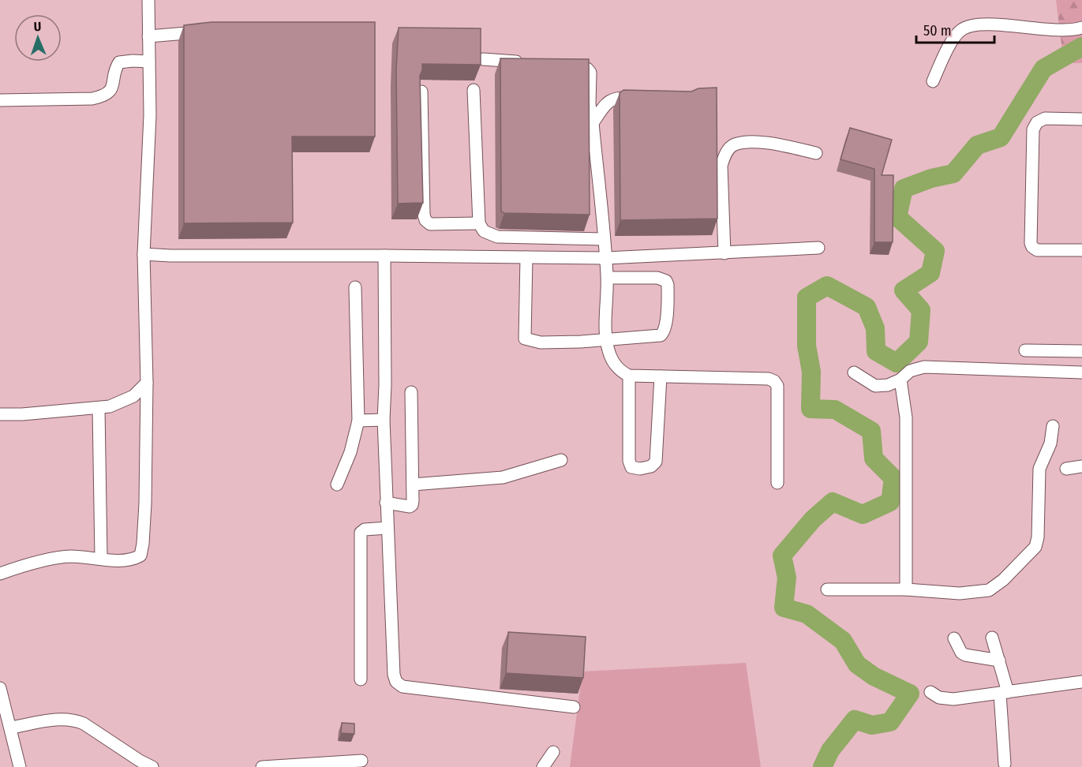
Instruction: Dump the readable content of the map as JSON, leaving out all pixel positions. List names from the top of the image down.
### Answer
{
  "scale_bar": "50 m",
  "north": "top"
}
